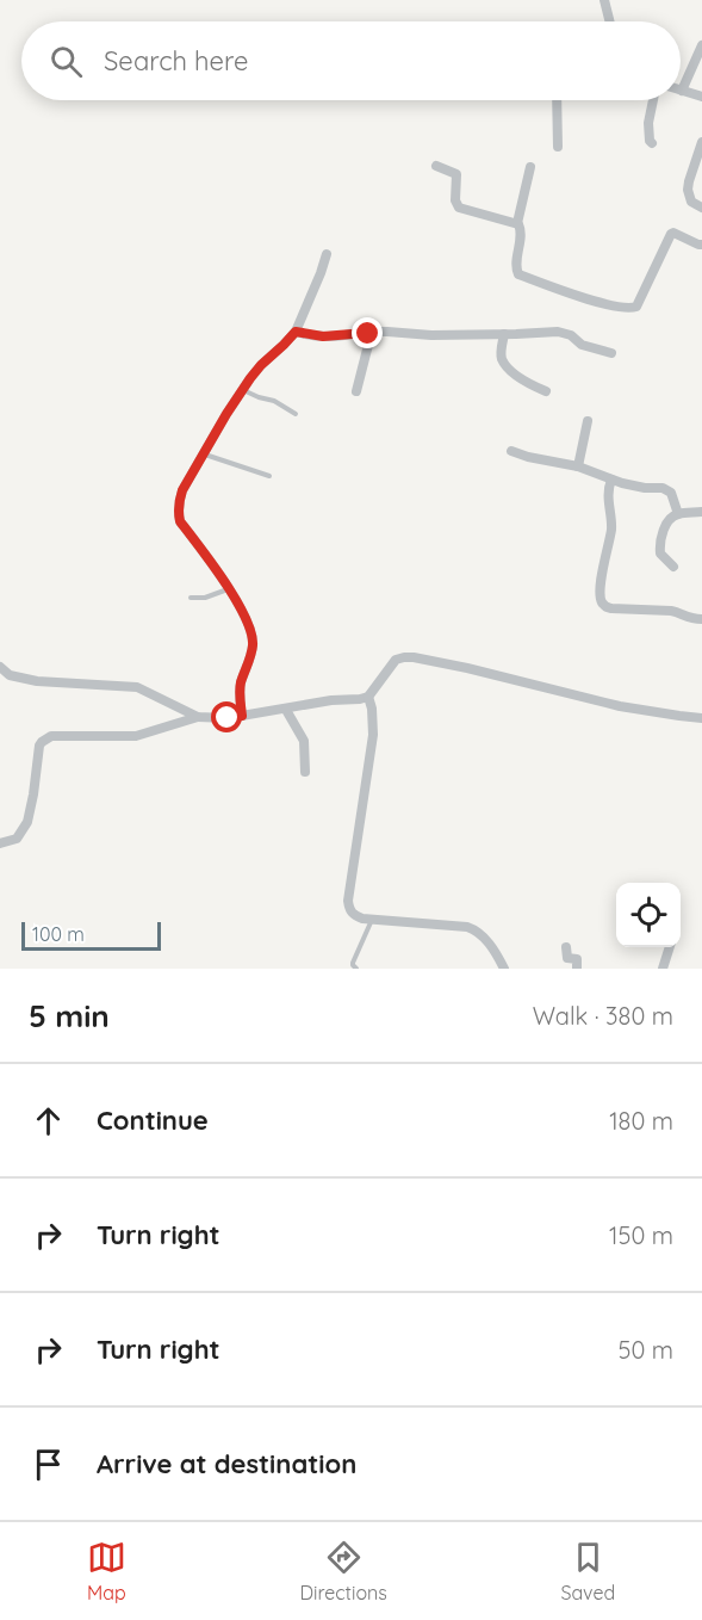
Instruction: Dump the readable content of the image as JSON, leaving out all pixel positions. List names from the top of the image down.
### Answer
{
  "scale_bar": "100 m",
  "page": {
    "search": "Search here",
    "scale": "100 m",
    "heading": ["5 min", "Walk · 380 m"],
    "list": [
      ["Continue", "180 m"],
      ["Turn right", "150 m"],
      ["Turn right", "50 m"],
      "Arrive at destination"
    ],
    "nav": ["Map", "Directions", "Saved"]
  }
}
